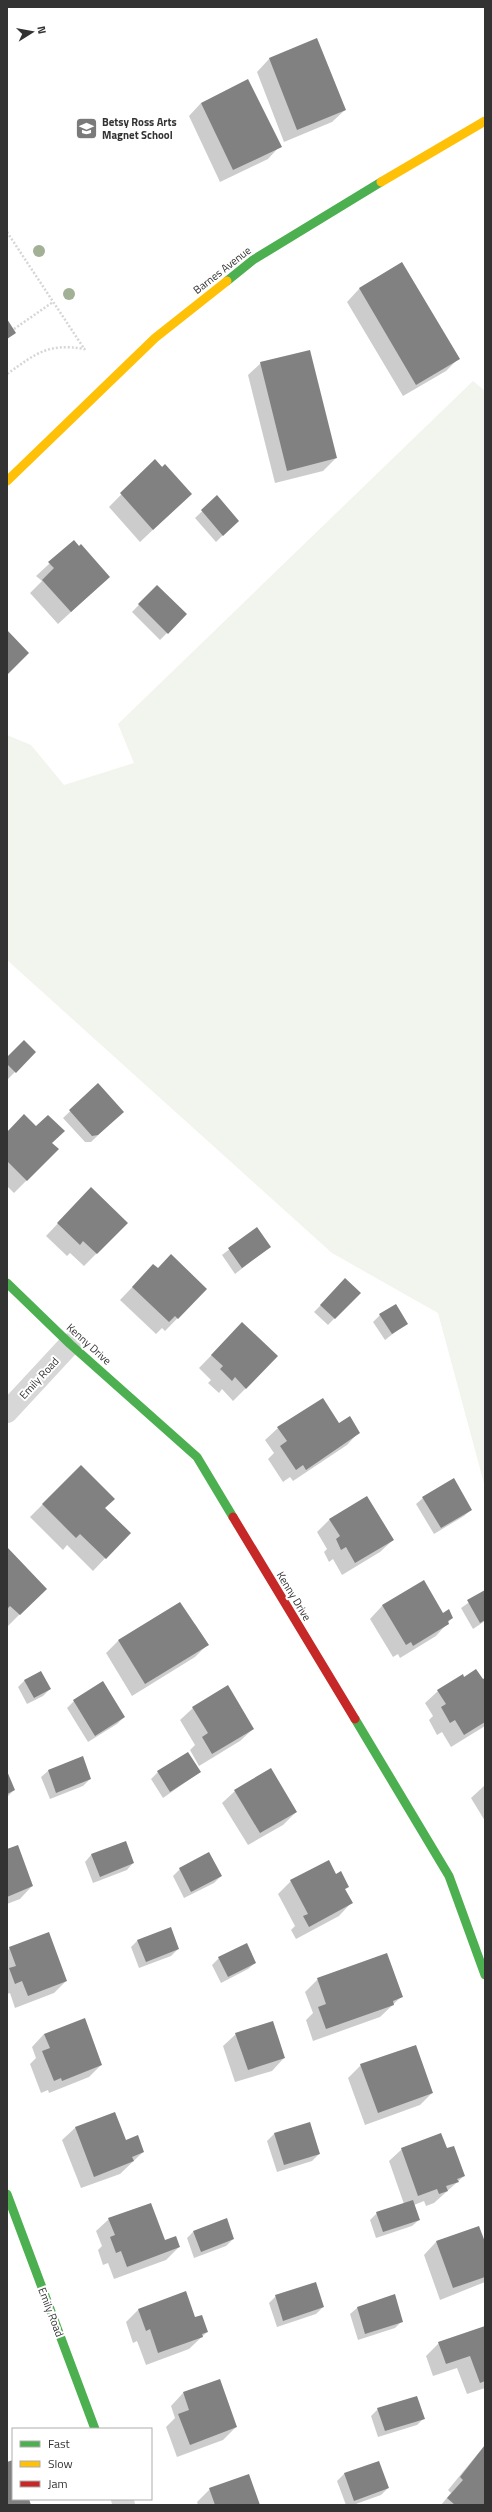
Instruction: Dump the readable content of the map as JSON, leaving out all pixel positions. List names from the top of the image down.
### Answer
{
  "streets": {
    "street": ["Barnes Avenue", "Kenny Drive", "Emily Road"]
  },
  "crossings": [
    ["Kenny Drive", "Emily Road"]
  ],
  "places": {
    "school or university": ["Betsy Ross Arts Magnet School"]
  },
  "legend": ["Fast", "Slow", "Jam"],
  "north": "right"
}
